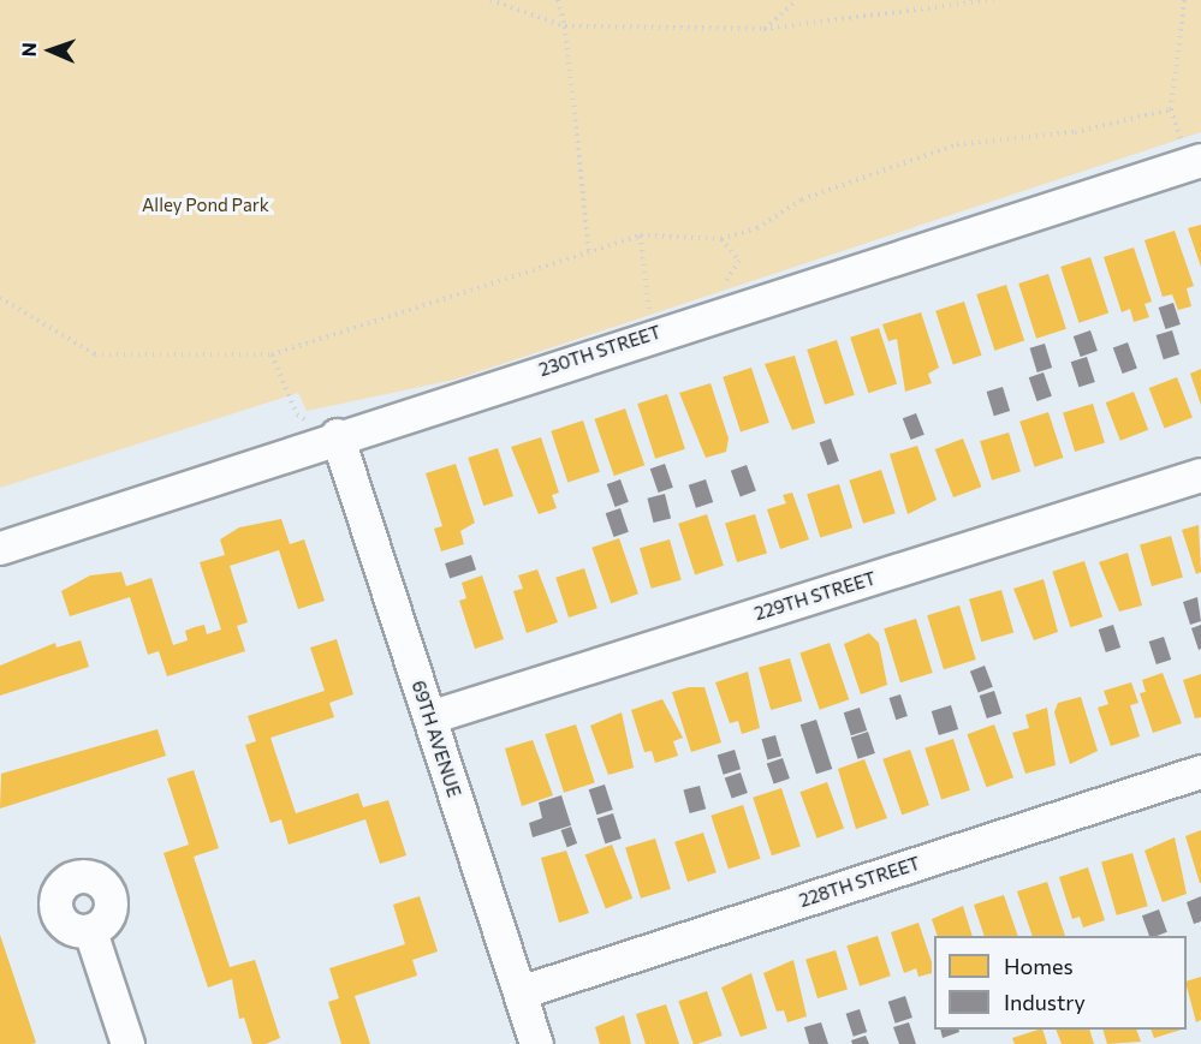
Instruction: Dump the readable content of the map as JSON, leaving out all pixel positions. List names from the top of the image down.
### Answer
{
  "streets": {
    "street": [
      "230TH STREET",
      "229TH STREET",
      "69TH AVENUE",
      "228TH STREET"
    ]
  },
  "crossings": [
    ["230TH STREET", "69TH AVENUE"],
    ["229TH STREET", "69TH AVENUE"],
    ["69TH AVENUE", "228TH STREET"]
  ],
  "parks": ["Alley Pond Park"],
  "legend": ["Homes", "Industry"],
  "north": "left"
}
